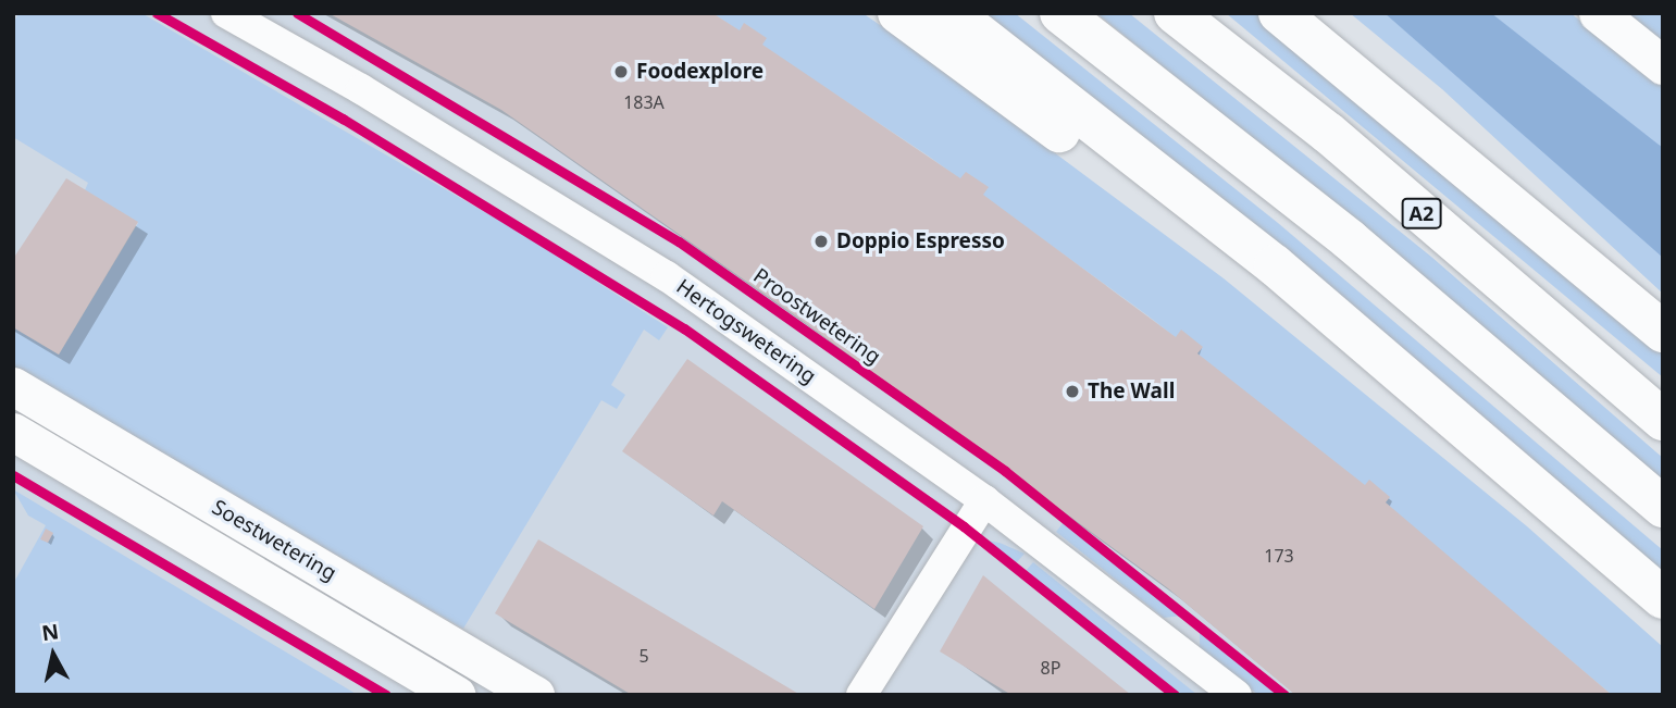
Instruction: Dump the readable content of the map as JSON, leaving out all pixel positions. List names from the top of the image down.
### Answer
{
  "streets": {
    "highway": ["A2"],
    "main road": ["Soestwetering"],
    "street": ["Hertogswetering"],
    "cycle path": ["Proostwetering"]
  },
  "places": ["Foodexplore", "Doppio Espresso", "The Wall"],
  "house_numbers": [
    "183A",
    "173",
    "5",
    "8P"
  ],
  "north": "top"
}
